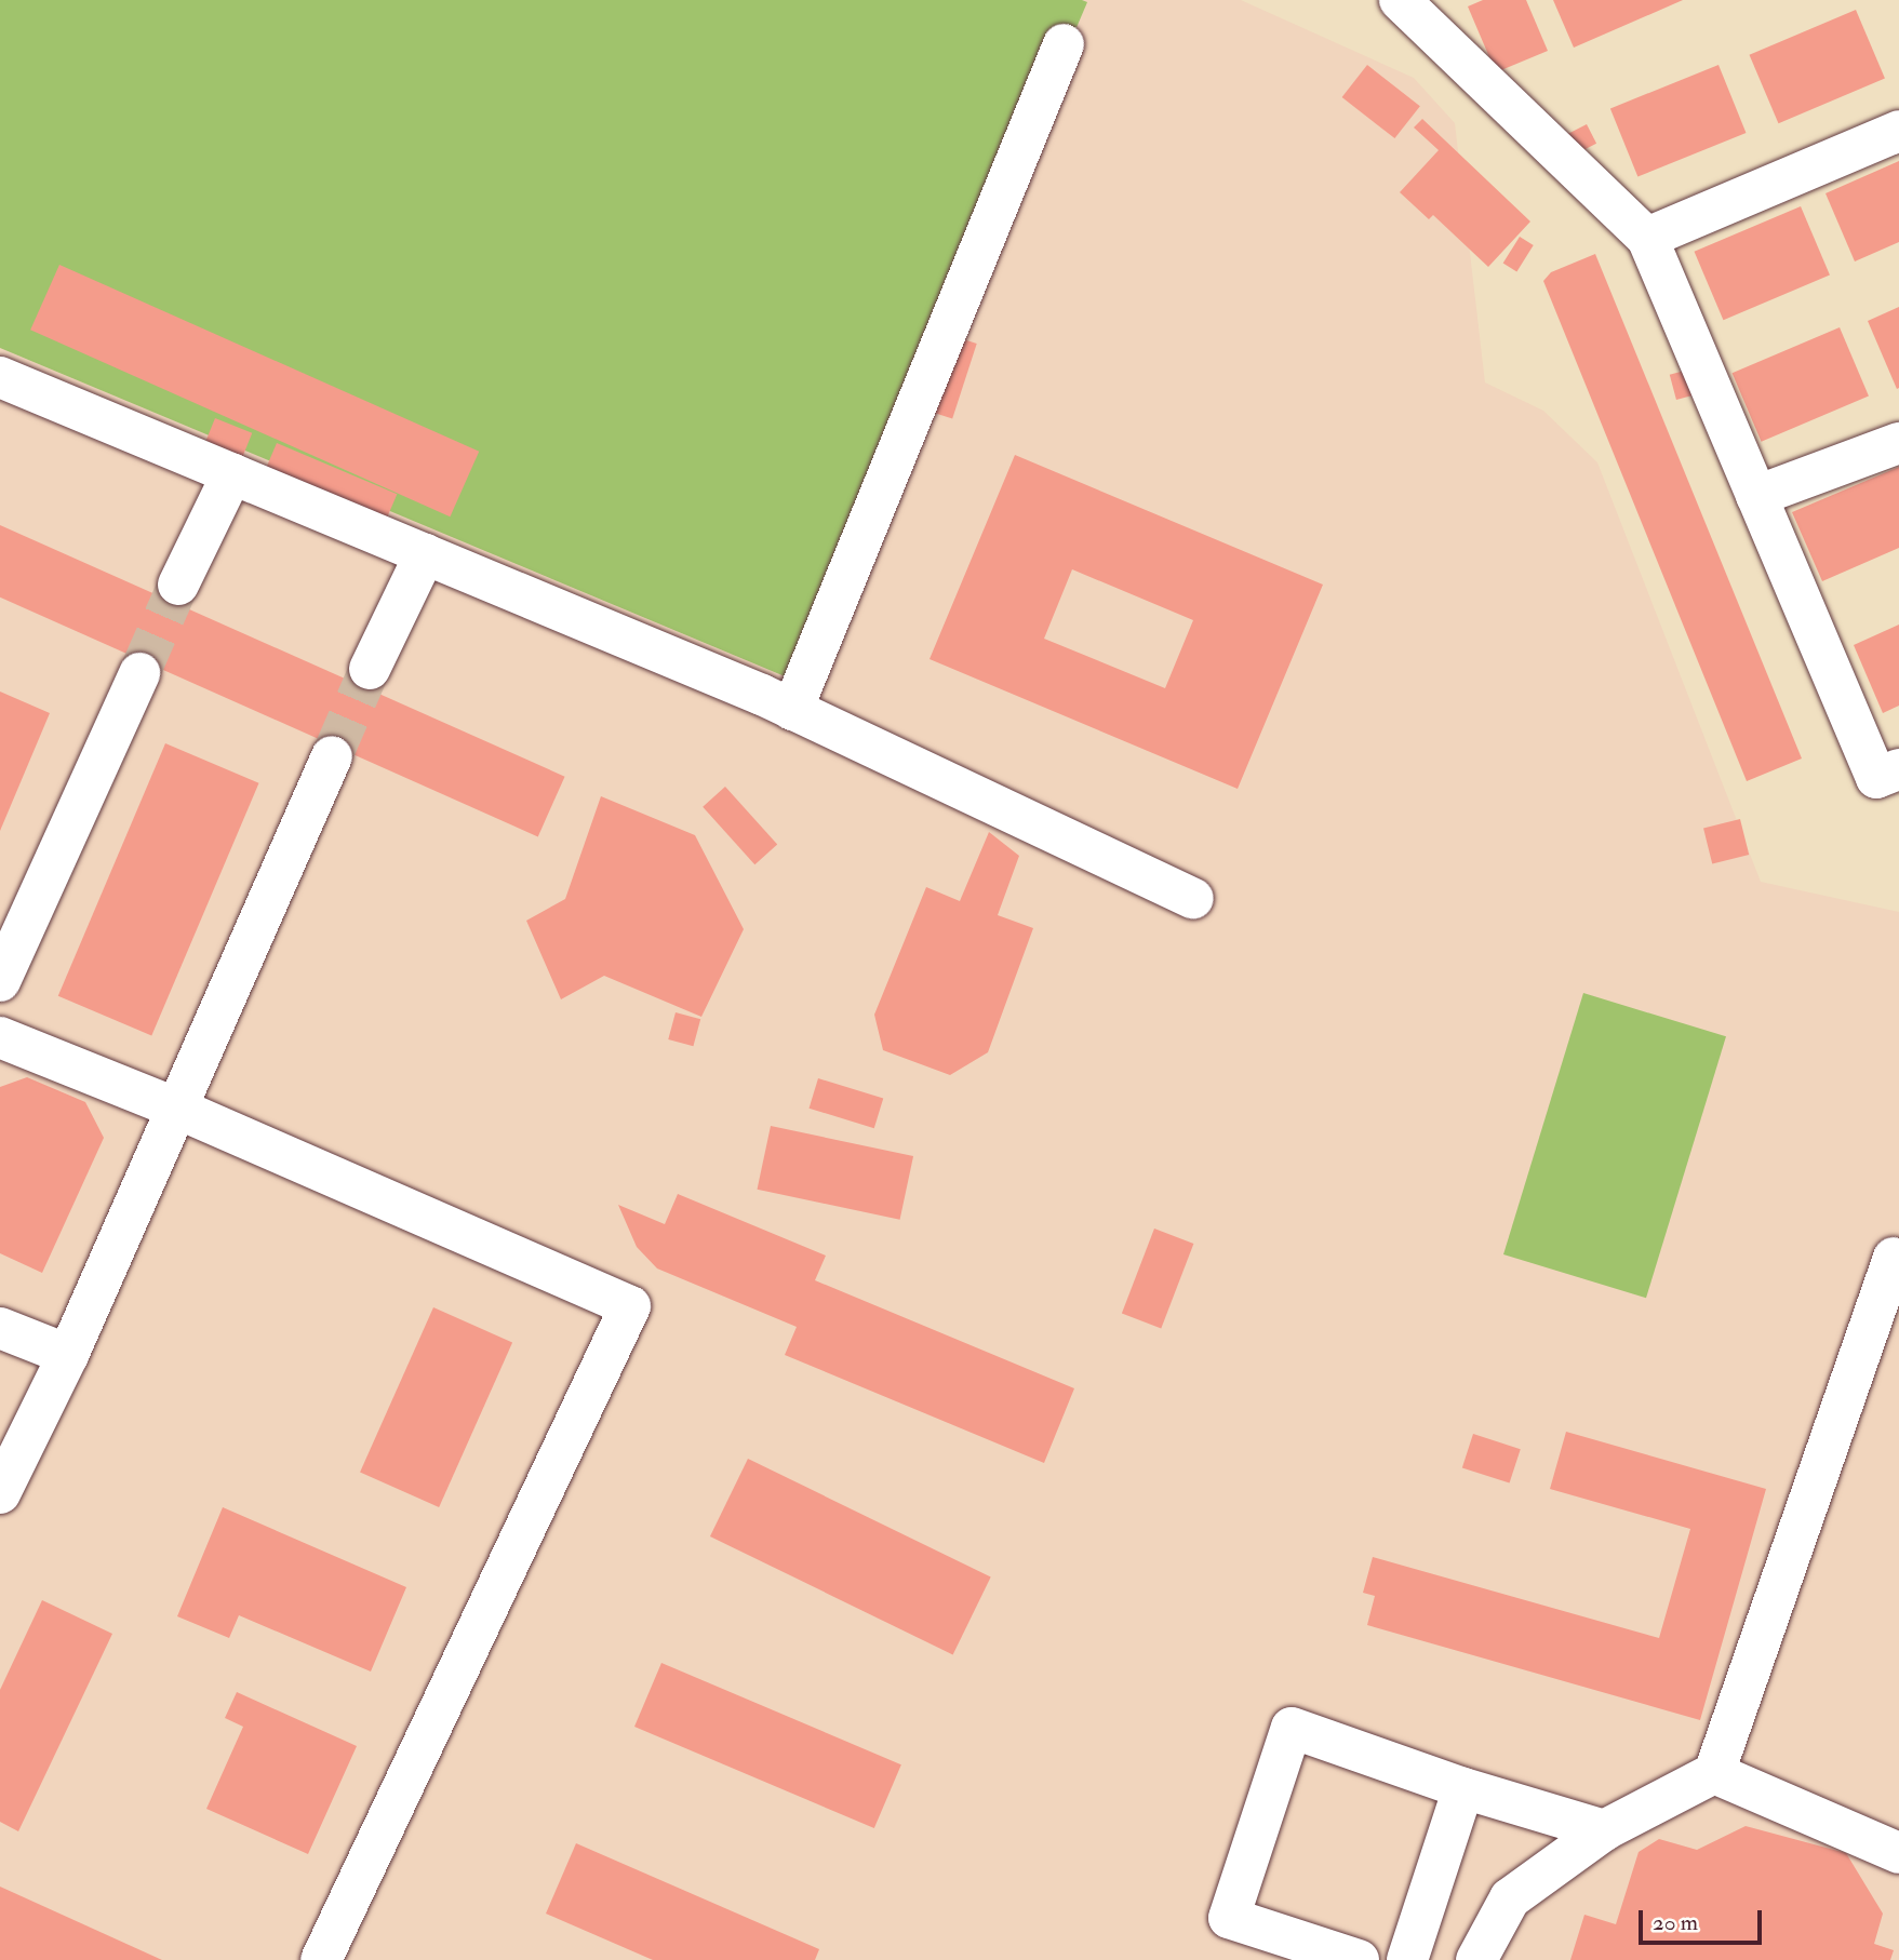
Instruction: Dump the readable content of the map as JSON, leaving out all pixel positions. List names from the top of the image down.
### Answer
{
  "scale_bar": "20 m"
}
